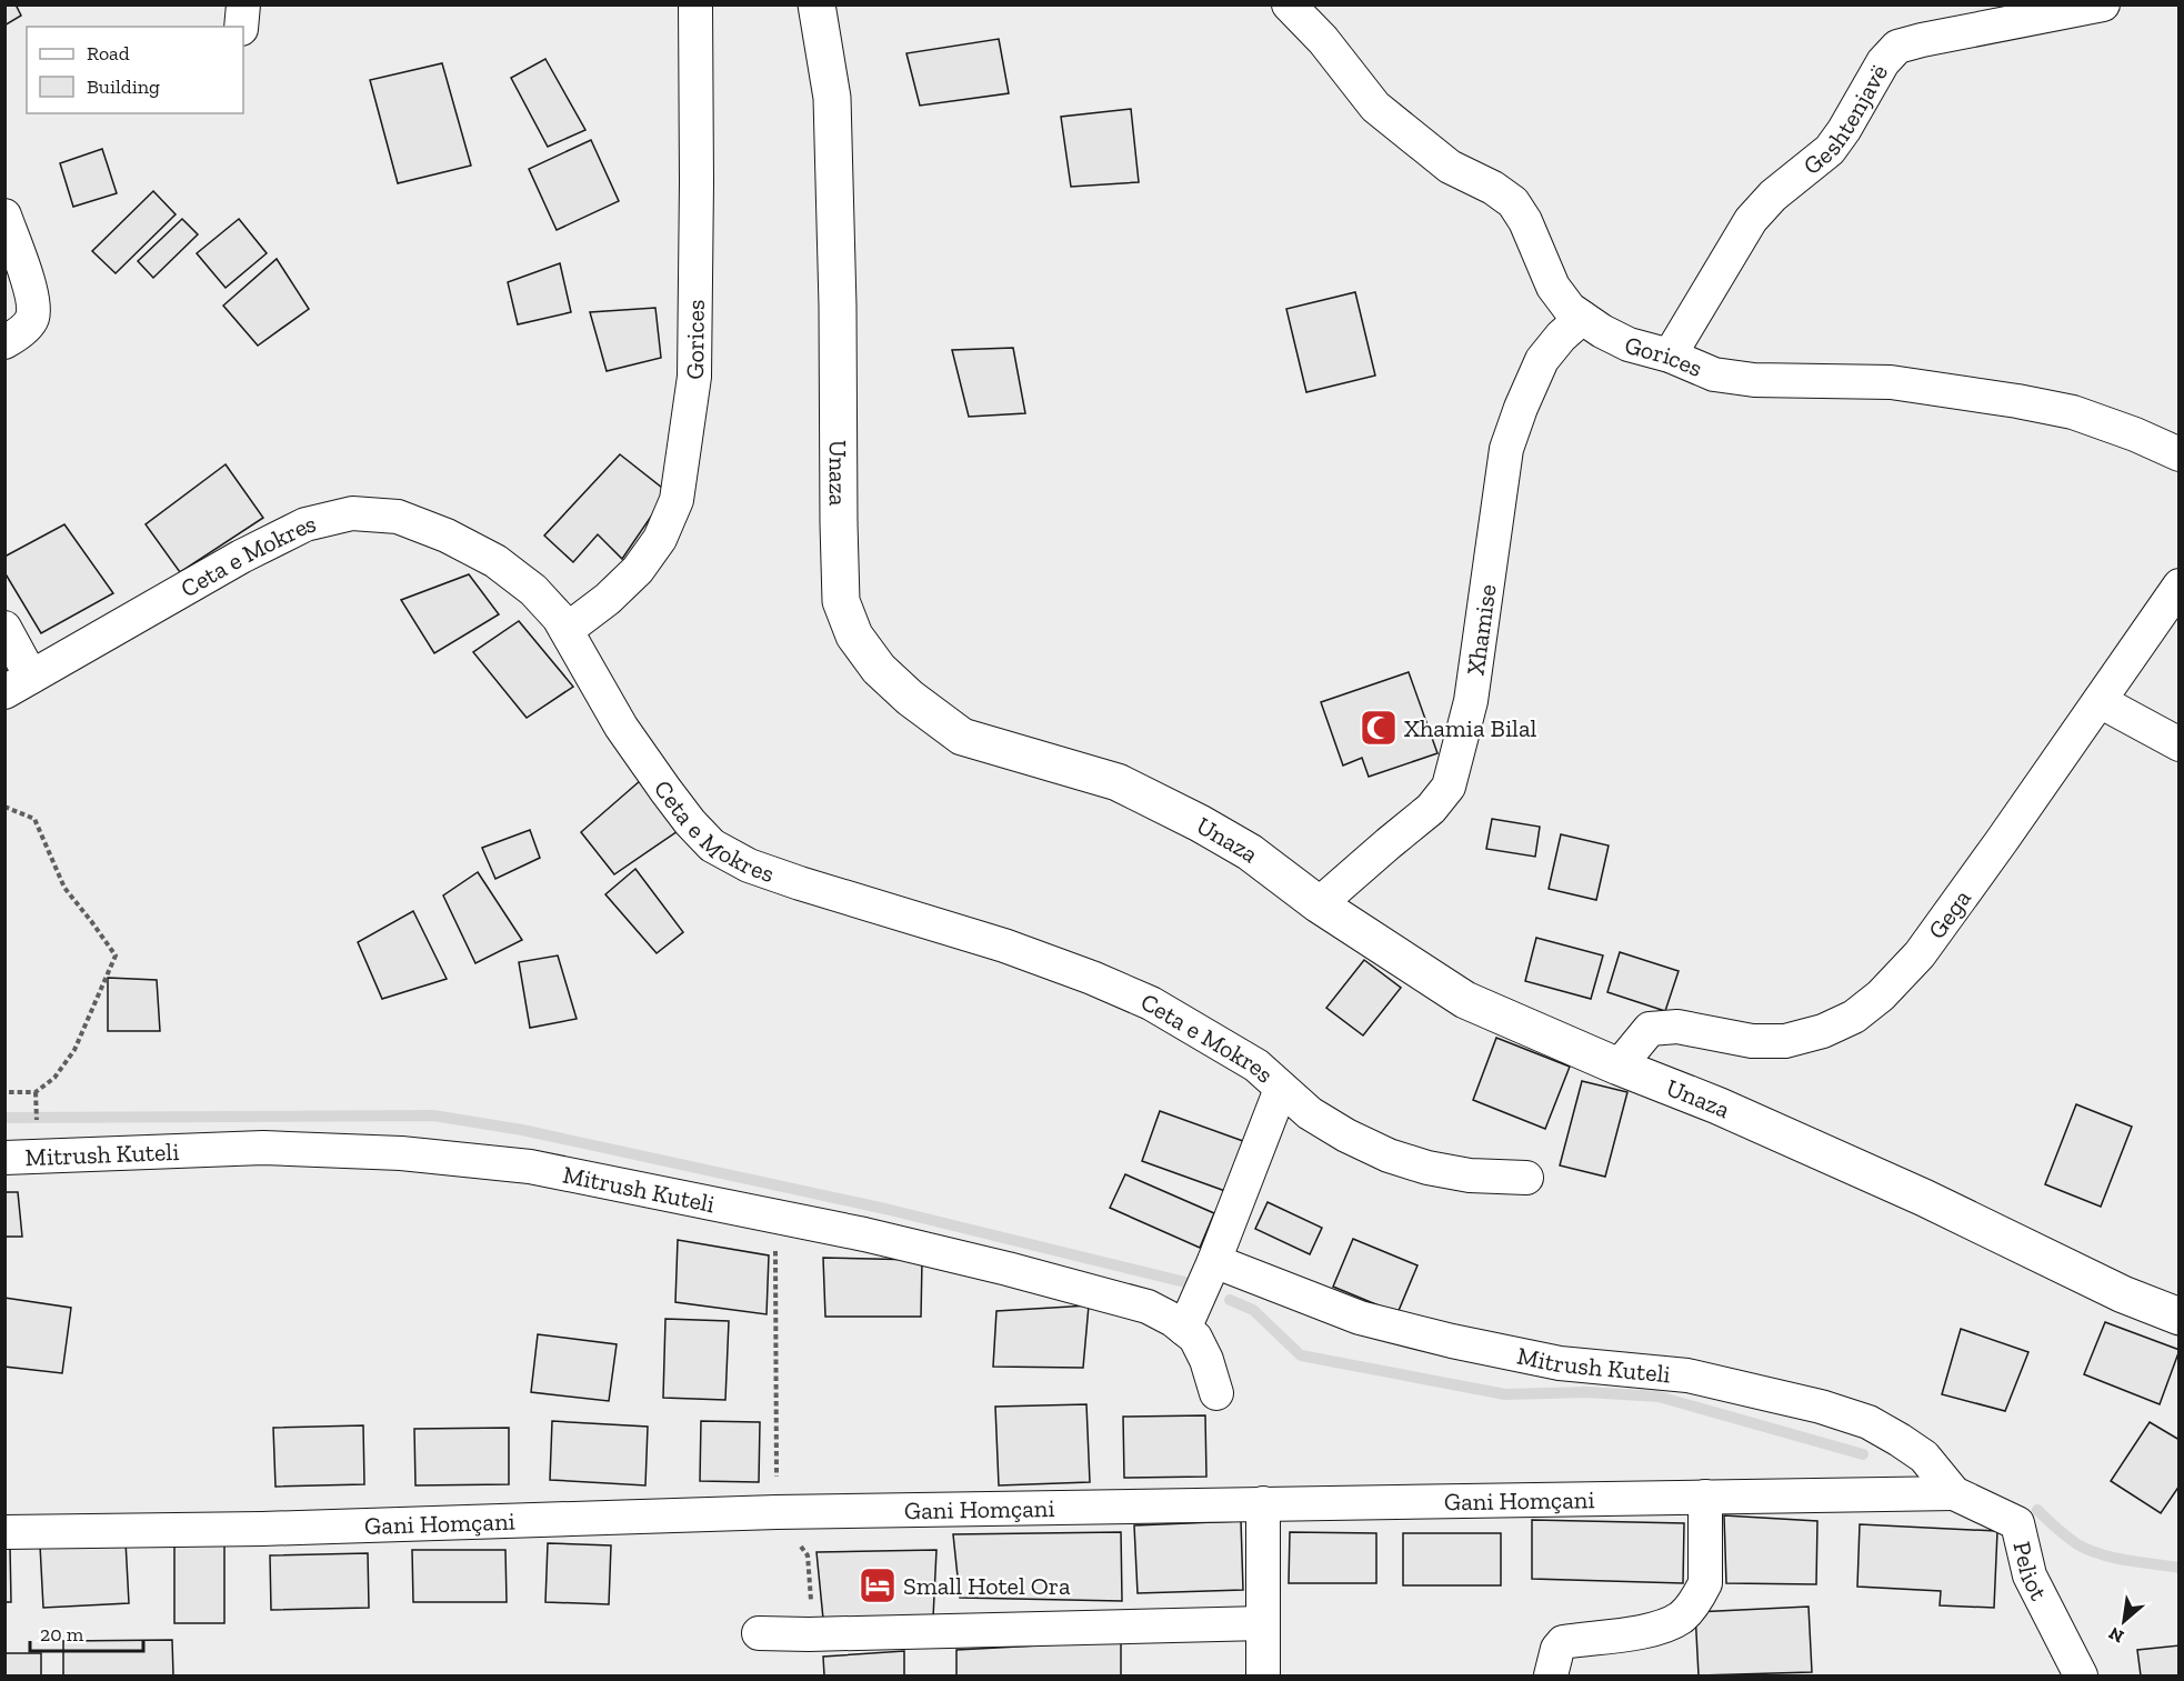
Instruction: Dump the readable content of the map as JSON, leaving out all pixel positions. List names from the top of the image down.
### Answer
{
  "streets": {
    "main road": ["Unaza"],
    "street": [
      "Geshtenjavë",
      "Gorices",
      "Ceta e Mokres",
      "Xhamise",
      "Gega",
      "Mitrush Kuteli",
      "Gani Homçani",
      "Peliot"
    ]
  },
  "crossings": [
    ["Geshtenjavë", "Gorices"],
    ["Gorices", "Ceta e Mokres"],
    ["Gorices", "Xhamise"],
    ["Unaza", "Xhamise"],
    ["Unaza", "Gega"],
    ["Mitrush Kuteli", "Gani Homçani"],
    ["Mitrush Kuteli", "Peliot"],
    ["Gani Homçani", "Peliot"]
  ],
  "places": {
    "mosque": ["Xhamia Bilal"],
    "hotel": ["Small Hotel Ora"]
  },
  "legend": ["Road", "Building"],
  "scale_bar": "20 m",
  "north": "bottom left"
}
